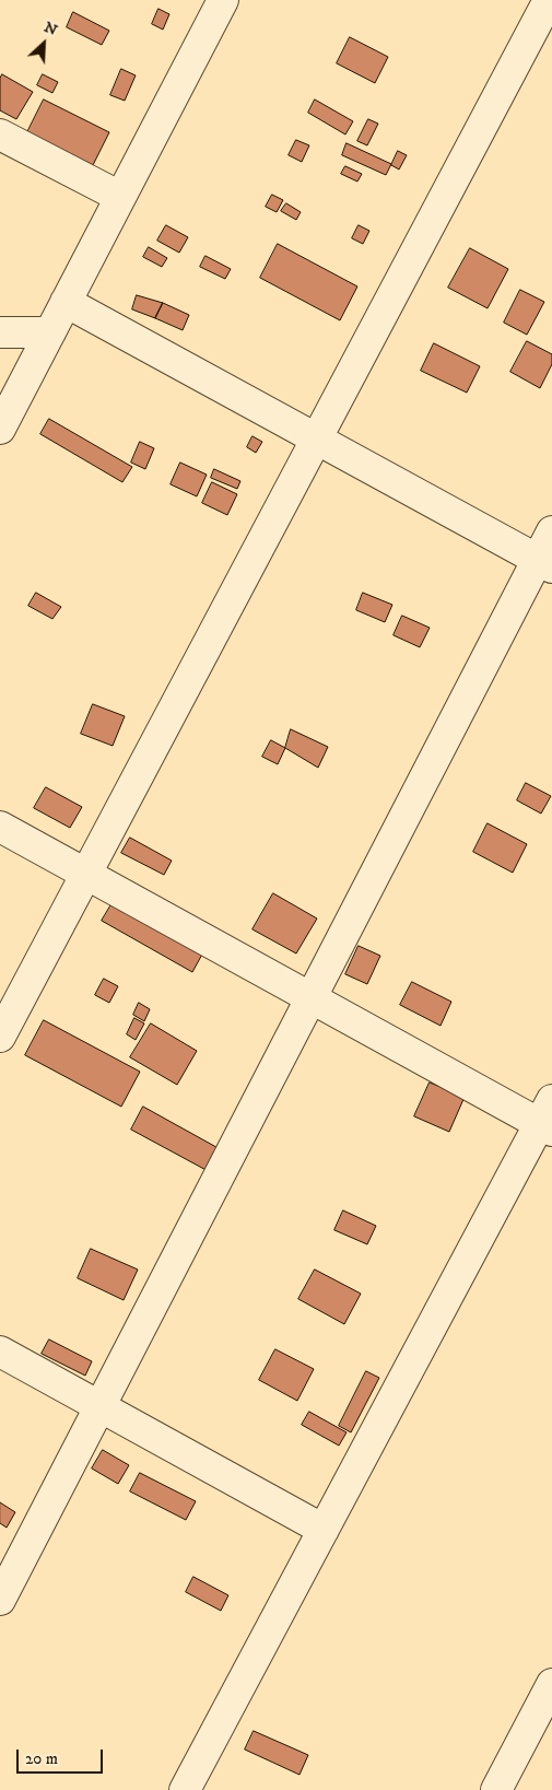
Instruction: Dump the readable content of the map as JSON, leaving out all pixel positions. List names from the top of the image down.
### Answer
{
  "scale_bar": "20 m",
  "north": "top right"
}
